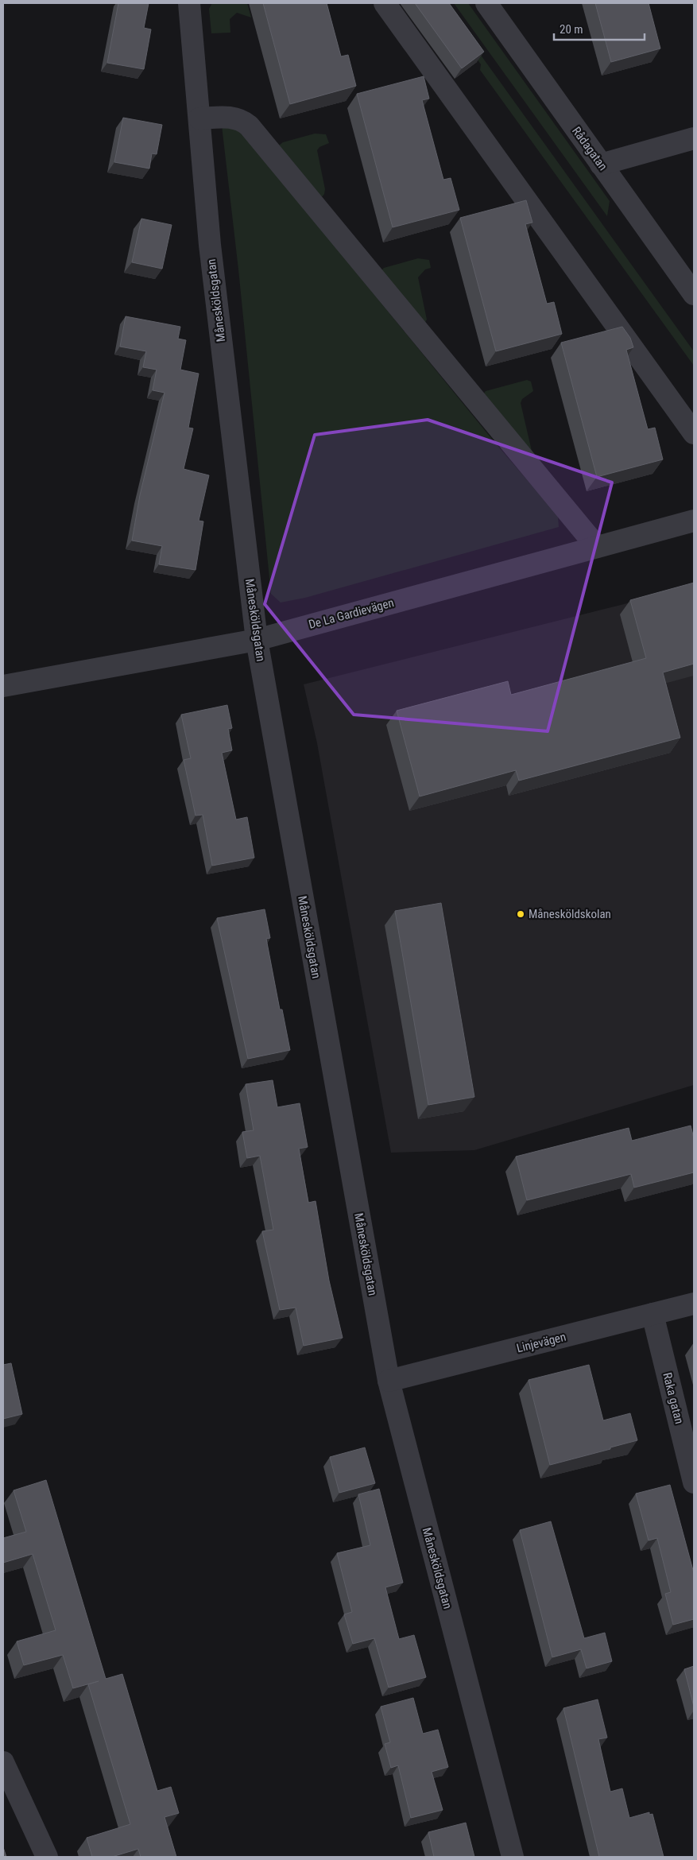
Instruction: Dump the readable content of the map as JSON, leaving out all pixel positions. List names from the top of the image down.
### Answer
{
  "streets": {
    "street": [
      "Rådagatan",
      "Månesköldsgatan",
      "De La Gardievägen",
      "Linjevägen",
      "Raka gatan"
    ]
  },
  "crossings": [
    ["Månesköldsgatan", "De La Gardievägen"],
    ["Månesköldsgatan", "Linjevägen"],
    ["Linjevägen", "Raka gatan"]
  ],
  "places": ["Månesköldskolan"],
  "scale_bar": "20 m"
}
